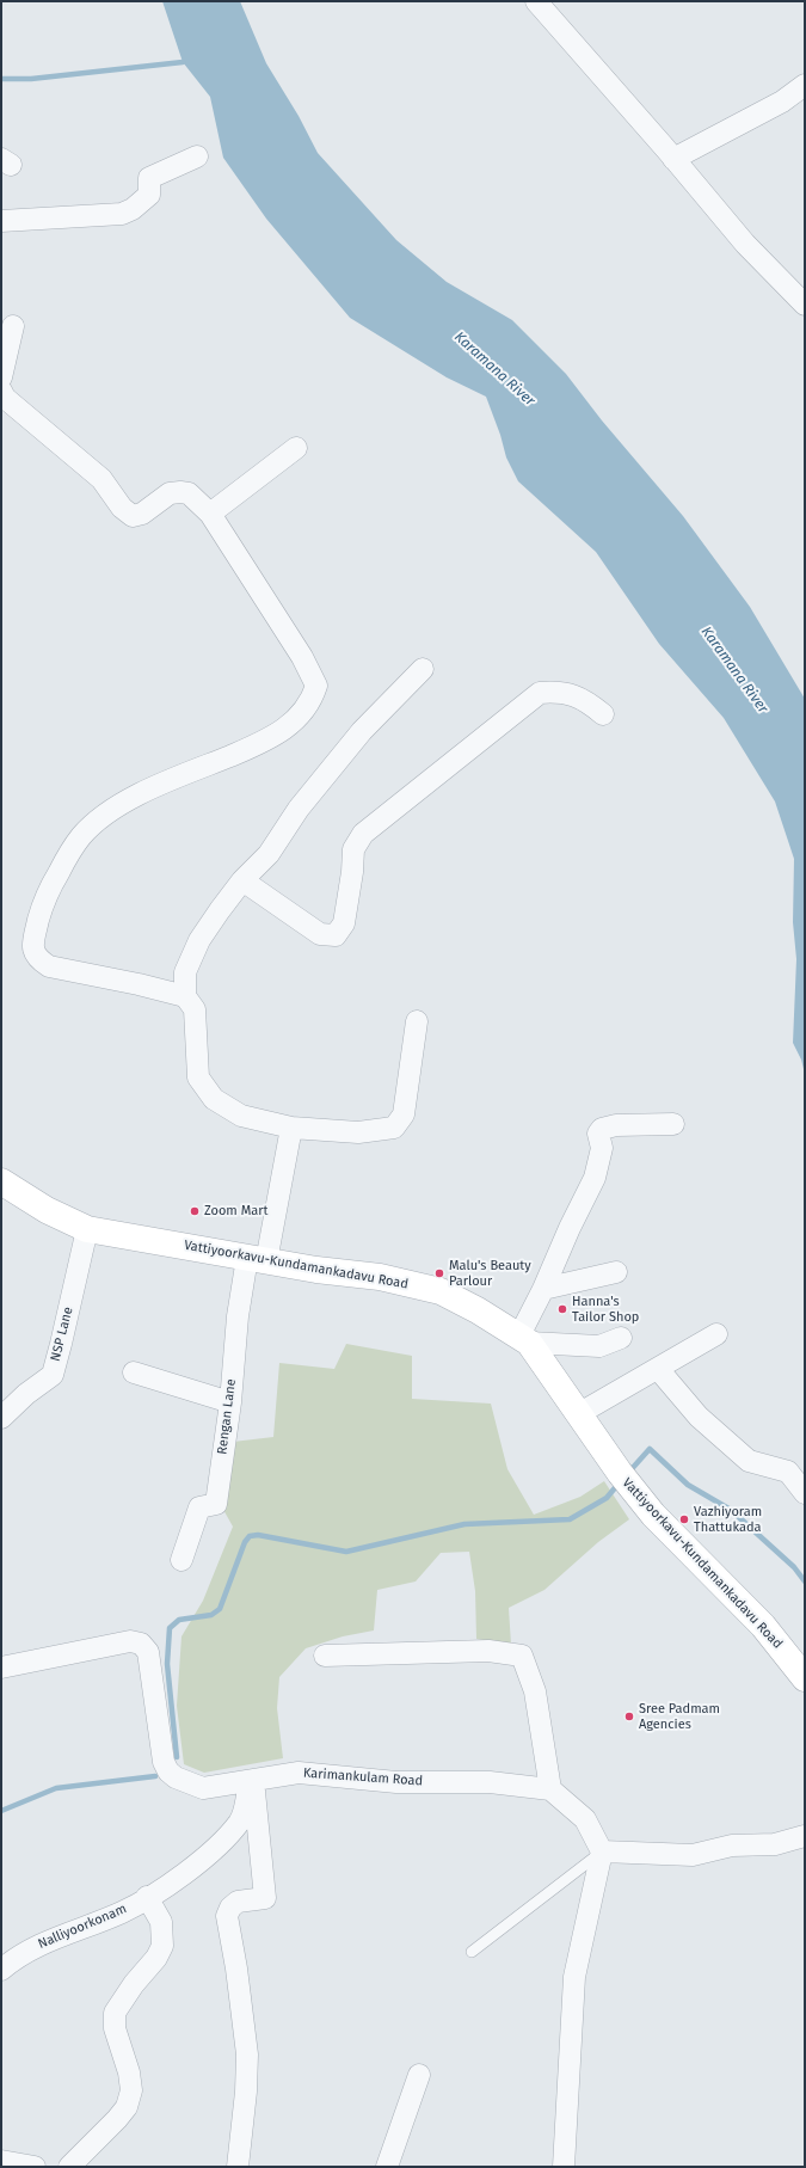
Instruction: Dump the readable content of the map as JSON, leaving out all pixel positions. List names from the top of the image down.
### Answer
{
  "streets": {
    "street": [
      "Vattiyoorkavu-Kundamankadavu Road",
      "NSP Lane",
      "Rengan Lane",
      "Karimankulam Road",
      "Nalliyoorkonam"
    ]
  },
  "crossings": [
    ["Vattiyoorkavu-Kundamankadavu Road", "NSP Lane"],
    ["Vattiyoorkavu-Kundamankadavu Road", "Rengan Lane"],
    ["Karimankulam Road", "Nalliyoorkonam"]
  ],
  "water": ["Karamana River"],
  "places": [
    "Zoom Mart",
    "Malu's Beauty Parlour",
    "Hanna's Tailor Shop",
    "Vazhiyoram Thattukada",
    "Sree Padmam Agencies"
  ]
}
